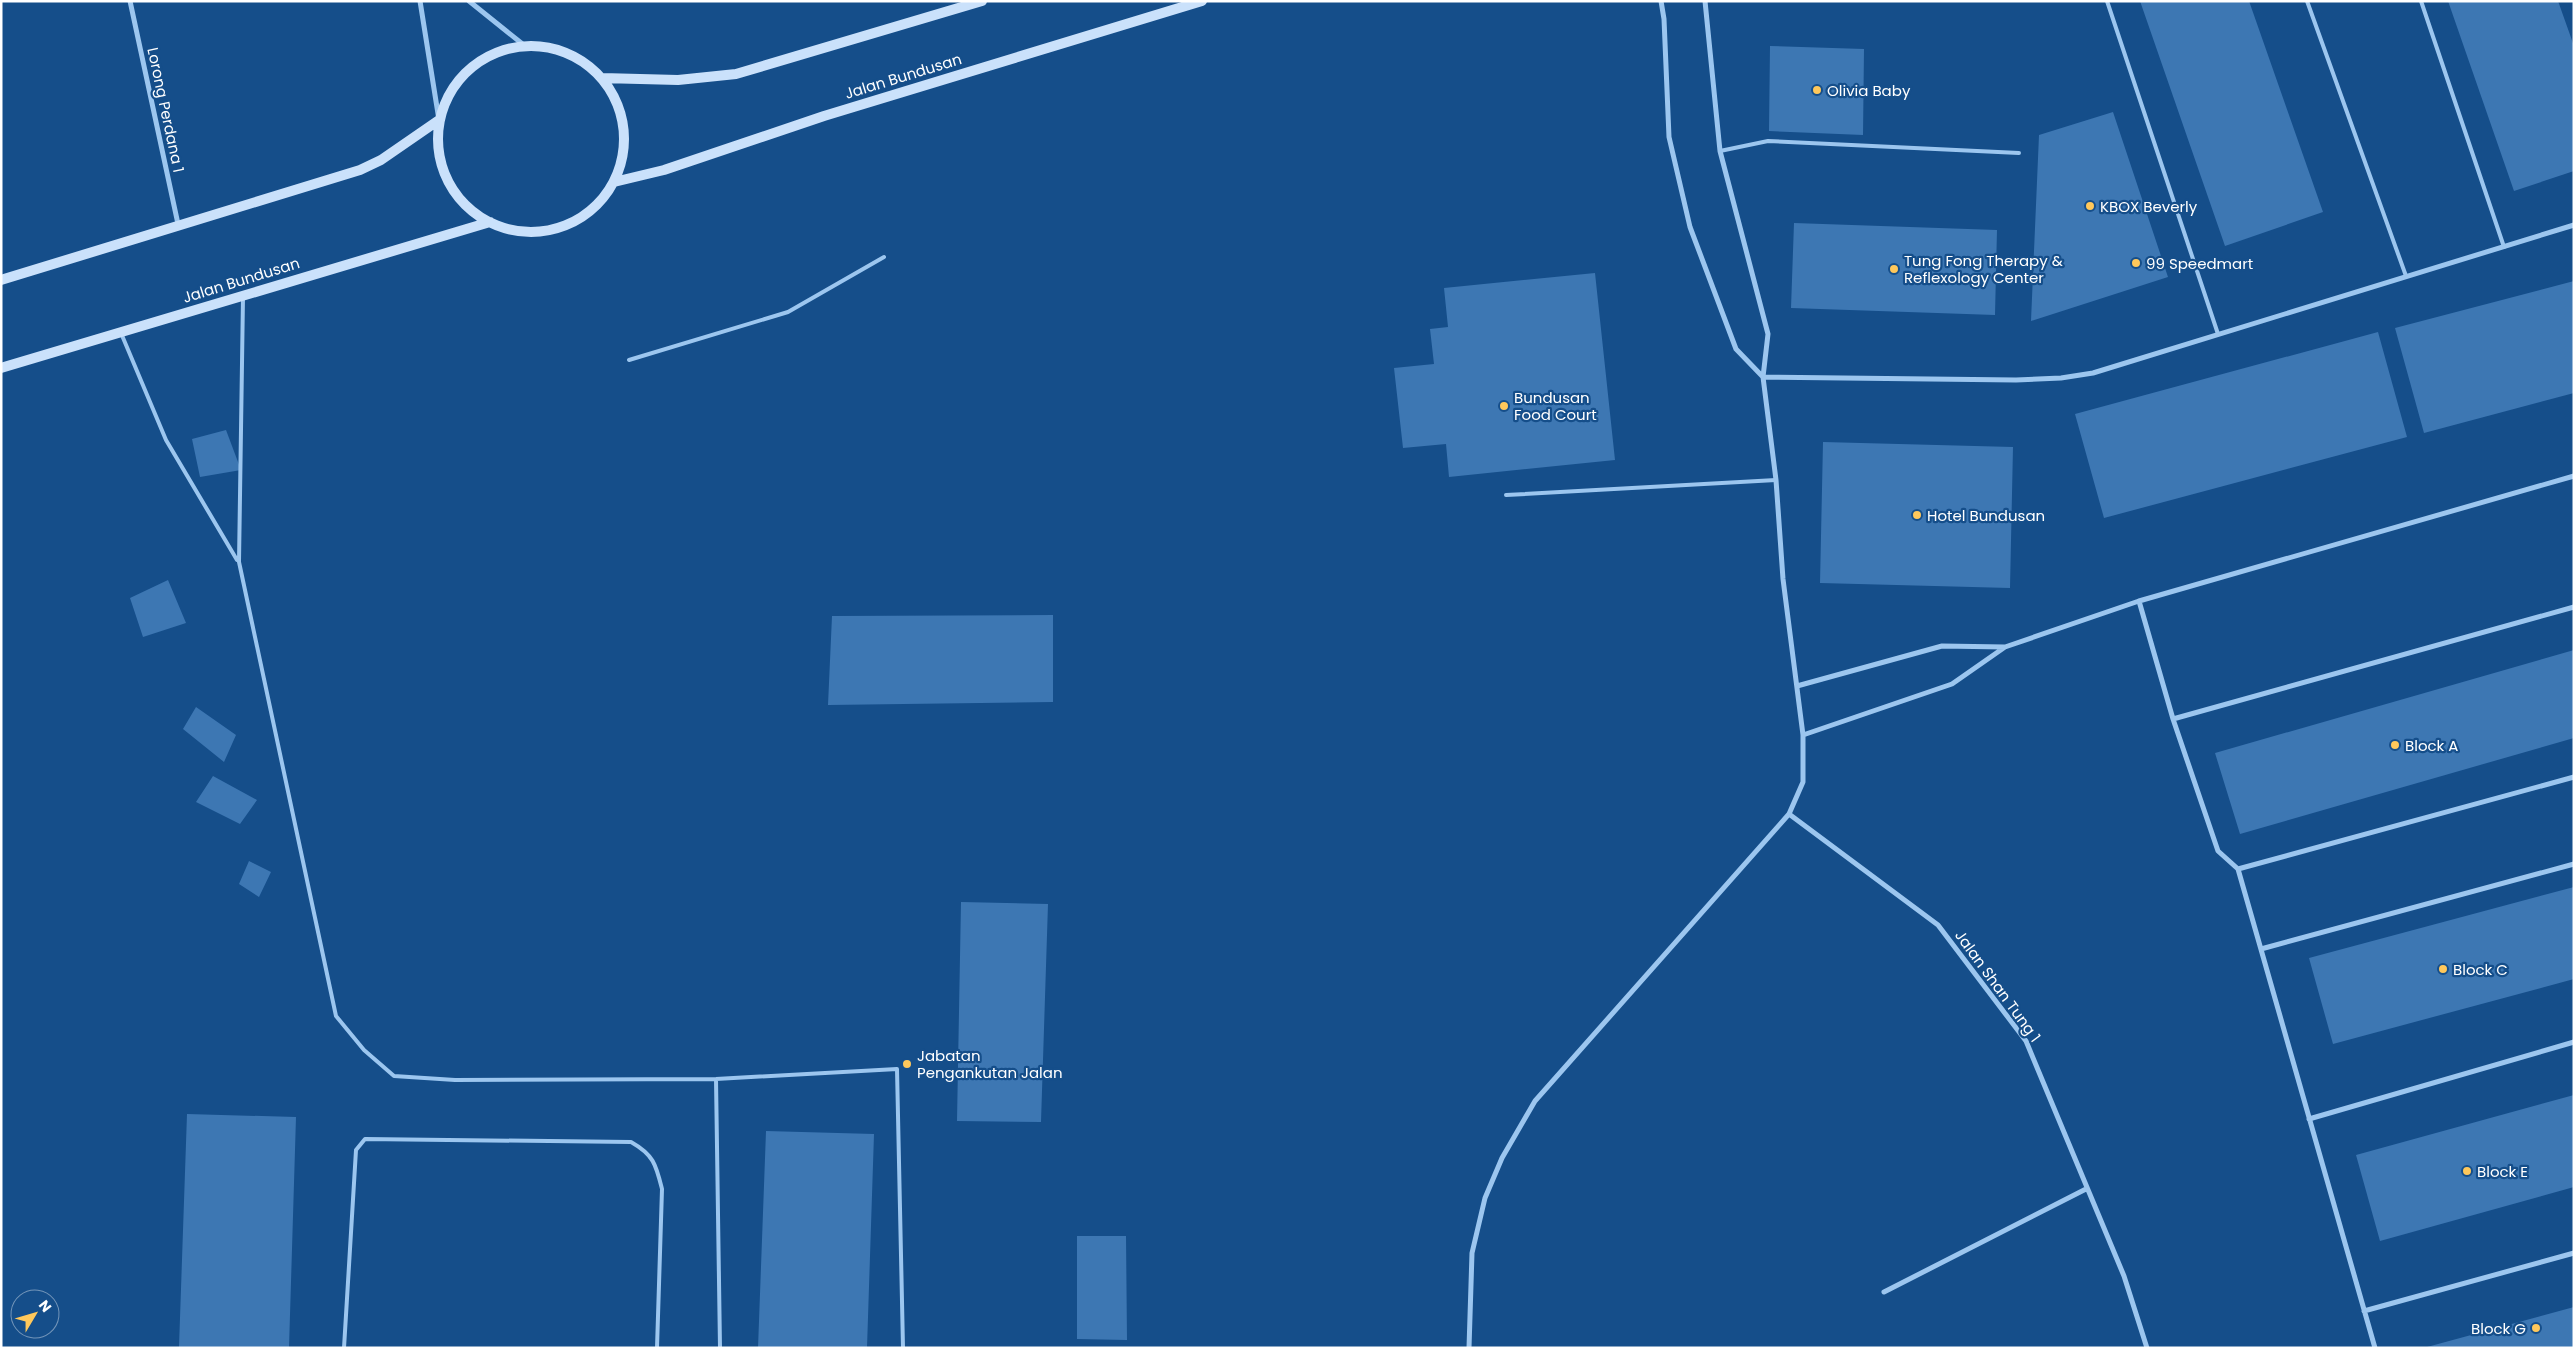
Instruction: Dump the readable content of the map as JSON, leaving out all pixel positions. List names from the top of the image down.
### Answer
{
  "streets": {
    "main road": ["Jalan Bundusan"],
    "street": ["Lorong Perdana 1", "Jalan Shan Tung 1"]
  },
  "places": [
    "Olivia Baby",
    "KBOX Beverly",
    "99 Speedmart",
    "Tung Fong Therapy & Reflexology Center",
    "Bundusan Food Court",
    "Hotel Bundusan",
    "Block A",
    "Block C",
    "Jabatan Pengankutan Jalan",
    "Block E",
    "Block G"
  ],
  "north": "top right"
}
